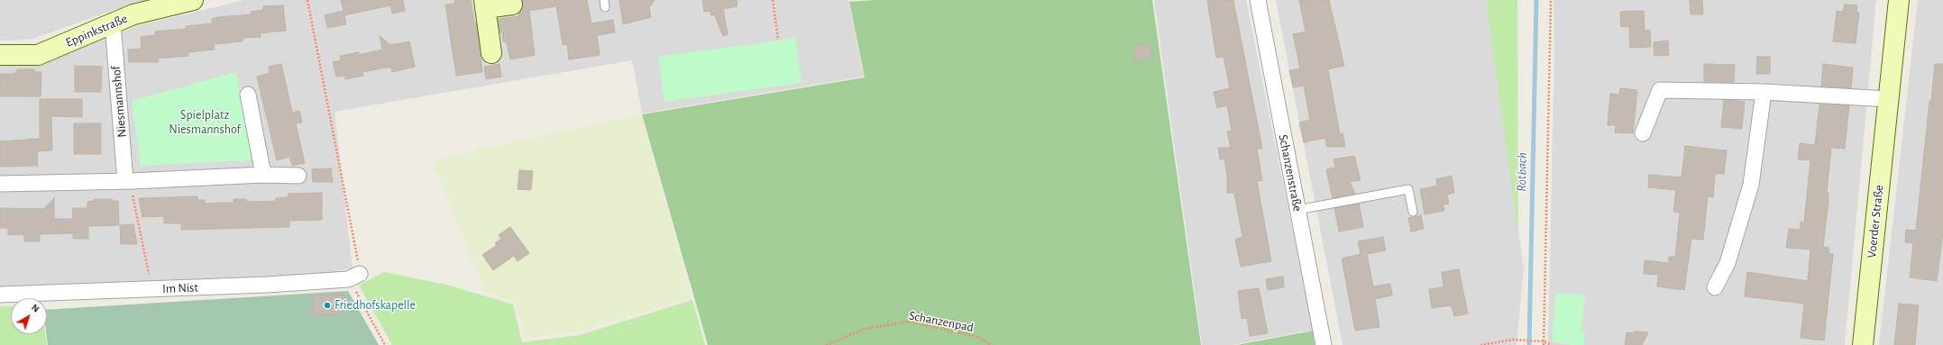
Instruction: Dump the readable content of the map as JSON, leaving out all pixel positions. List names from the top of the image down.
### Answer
{
  "streets": {
    "main road": ["Eppinkstraße", "Voerder Straße"],
    "street": ["Niesmannshof", "Schanzenstraße", "Im Nist"],
    "path": ["Schanzenpad"]
  },
  "crossings": [
    ["Eppinkstraße", "Niesmannshof"]
  ],
  "water": ["Rotbach"],
  "parks": ["Spielplatz Niesmannshof"],
  "places": ["Friedhofskapelle"],
  "north": "top right"
}
